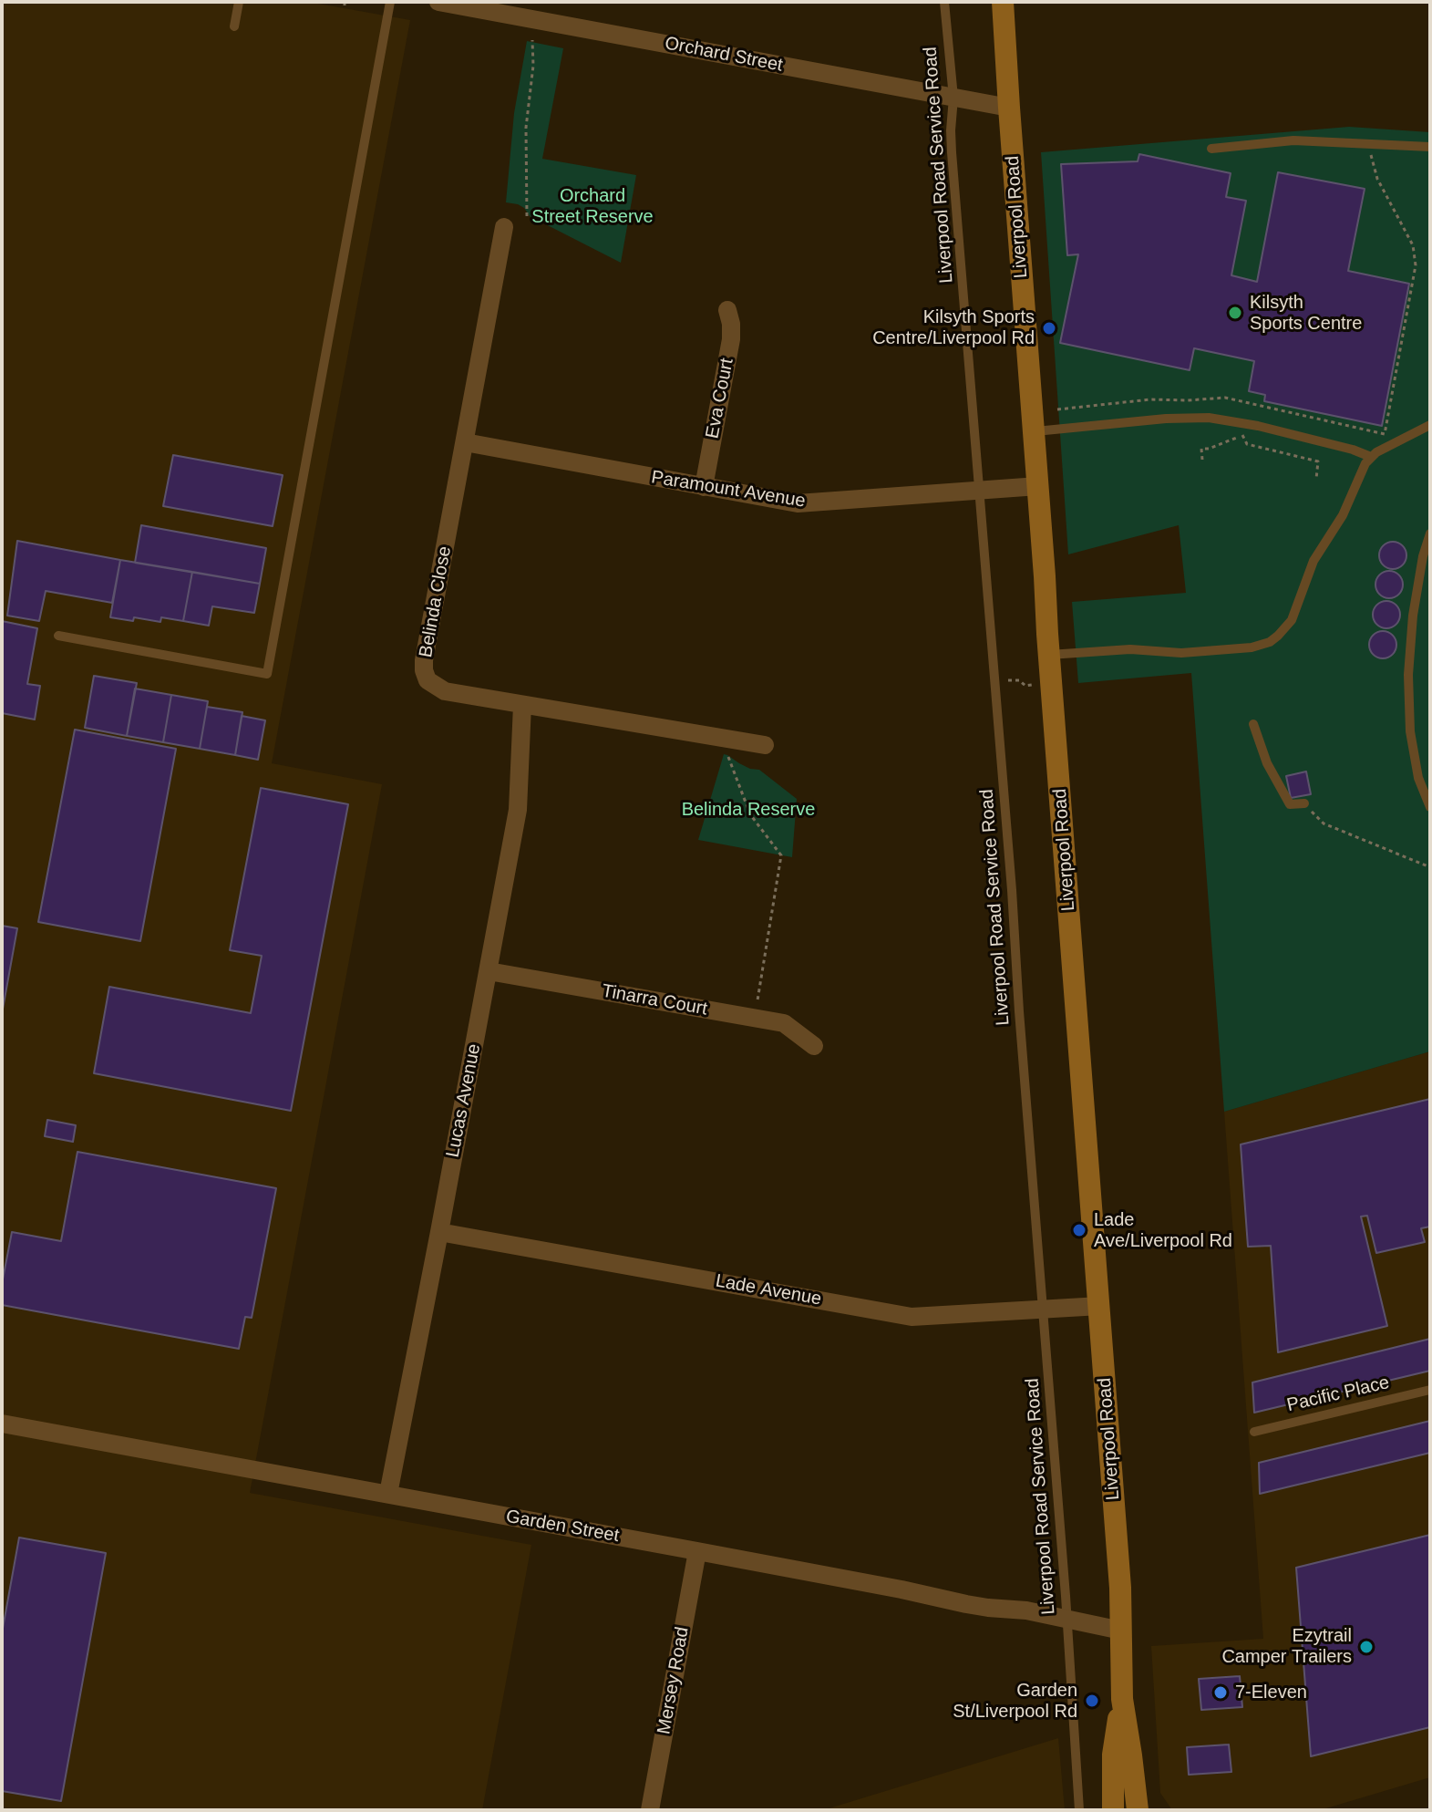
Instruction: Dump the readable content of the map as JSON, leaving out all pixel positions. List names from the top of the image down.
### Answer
{
  "streets": {
    "main road": ["Liverpool Road"],
    "street": [
      "Orchard Street",
      "Eva Court",
      "Paramount Avenue",
      "Belinda Close",
      "Tinarra Court",
      "Lucas Avenue",
      "Lade Avenue",
      "Garden Street",
      "Mersey Road"
    ],
    "lane": ["Liverpool Road Service Road", "Pacific Place"]
  },
  "crossings": [
    ["Orchard Street", "Liverpool Road Service Road"],
    ["Orchard Street", "Liverpool Road"],
    ["Liverpool Road Service Road", "Paramount Avenue"],
    ["Liverpool Road Service Road", "Lade Avenue"],
    ["Liverpool Road Service Road", "Garden Street"],
    ["Liverpool Road", "Paramount Avenue"],
    ["Liverpool Road", "Lade Avenue"],
    ["Liverpool Road", "Garden Street"],
    ["Eva Court", "Paramount Avenue"],
    ["Paramount Avenue", "Belinda Close"],
    ["Belinda Close", "Lucas Avenue"],
    ["Tinarra Court", "Lucas Avenue"],
    ["Lucas Avenue", "Lade Avenue"],
    ["Lucas Avenue", "Garden Street"],
    ["Garden Street", "Mersey Road"]
  ],
  "parks": ["Orchard Street Reserve", "Belinda Reserve"],
  "places": [
    "Kilsyth Sports Centre",
    "Kilsyth Sports Centre/Liverpool Rd",
    "Lade Ave/Liverpool Rd",
    "Ezytrail Camper Trailers",
    "7-Eleven",
    "Garden St/Liverpool Rd"
  ]
}
